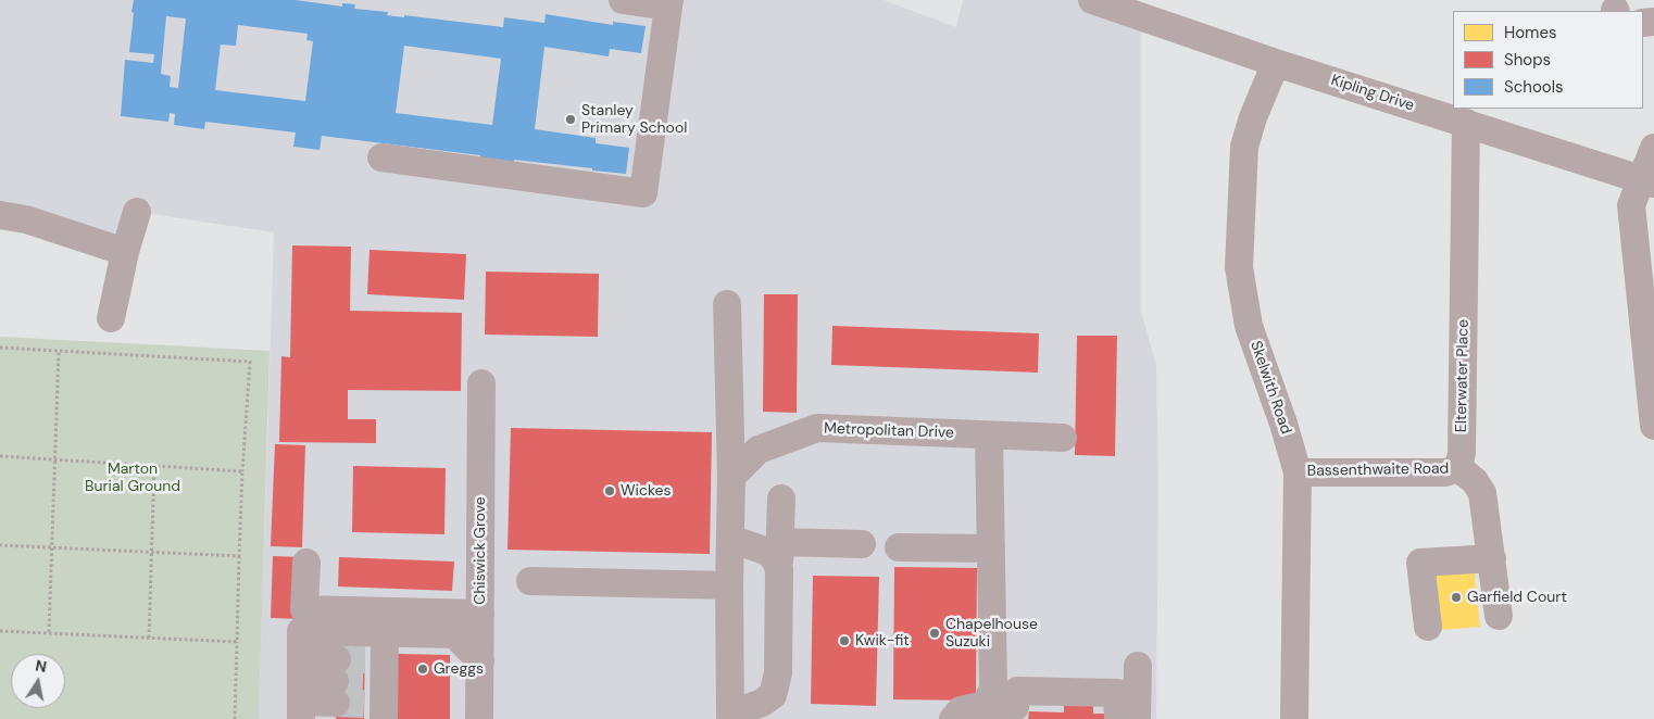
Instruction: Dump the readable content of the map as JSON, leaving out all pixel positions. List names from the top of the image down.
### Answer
{
  "streets": {
    "street": [
      "Kipling Drive",
      "Elterwater Place",
      "Skelwith Road",
      "Metropolitan Drive",
      "Bassenthwaite Road",
      "Chiswick Grove"
    ]
  },
  "crossings": [
    ["Kipling Drive", "Elterwater Place"],
    ["Kipling Drive", "Skelwith Road"],
    ["Elterwater Place", "Bassenthwaite Road"],
    ["Skelwith Road", "Bassenthwaite Road"]
  ],
  "parks": ["Marton Burial Ground"],
  "places": [
    "Stanley Primary School",
    "Wickes",
    "Garfield Court",
    "Chapelhouse Suzuki",
    "Kwik-fit",
    "Greggs"
  ],
  "legend": ["Homes", "Shops", "Schools"],
  "north": "top"
}
